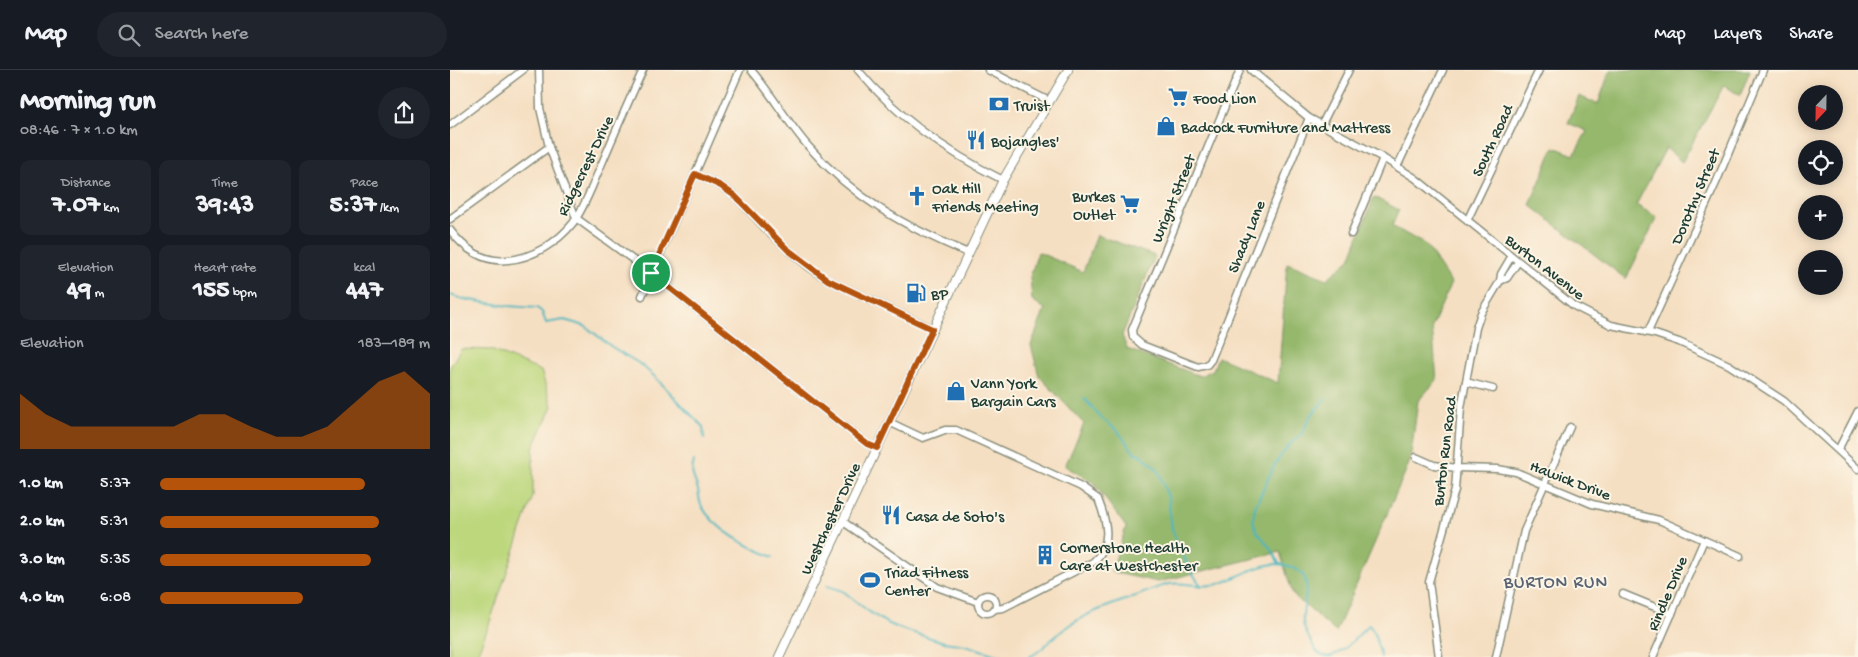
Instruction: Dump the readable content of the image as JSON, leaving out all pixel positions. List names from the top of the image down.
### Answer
{
  "streets": {
    "main road": ["Westchester Drive"],
    "street": [
      "South Road",
      "Ridgecrest Drive",
      "Dorothy Street",
      "Wright Street",
      "Shady Lane",
      "Burton Avenue",
      "Burton Run Road",
      "Hawick Drive",
      "Rindle Drive"
    ]
  },
  "crossings": [
    ["South Road", "Burton Avenue"],
    ["Dorothy Street", "Burton Avenue"],
    ["Wright Street", "Shady Lane"],
    ["Shady Lane", "Burton Avenue"],
    ["Burton Avenue", "Burton Run Road"],
    ["Burton Run Road", "Hawick Drive"],
    ["Hawick Drive", "Rindle Drive"]
  ],
  "districts": ["BURTON RUN"],
  "places": {
    "supermarket": ["Food Lion", "Burkes Outlet"],
    "bank": ["Truist"],
    "shop": ["Badcock Furniture and Mattress", "Vann York Bargain Cars"],
    "restaurant": ["Bojangles'", "Casa de Soto's"],
    "church": ["Oak Hill Friends Meeting"],
    "fuel station": ["BP"],
    "building": ["Cornerstone Health Care at Westchester"],
    "sports": ["Triad Fitness Center"]
  },
  "north": "bottom",
  "page": {
    "header": "Map",
    "search": "Search here",
    "nav": ["Map", "Layers", "Share"],
    "heading": ["Morning run", "08:46 · 7 × 1.0 km"],
    "map_buttons": ["+", "−"],
    "stats": [
      ["Distance", "7.07 km"],
      ["Time", "39:43"],
      ["Pace", "5:37 /km"],
      ["Elevation", "49 m"],
      ["Heart rate", "155 bpm"],
      ["kcal", "447"]
    ],
    "chart": ["Elevation", "183–189 m"],
    "list": [
      {
        "name": "1.0 km",
        "note": "5:37"
      },
      {
        "name": "2.0 km",
        "note": "5:31"
      },
      {
        "name": "3.0 km",
        "note": "5:35"
      },
      {
        "name": "4.0 km",
        "note": "6:08"
      }
    ]
  }
}
